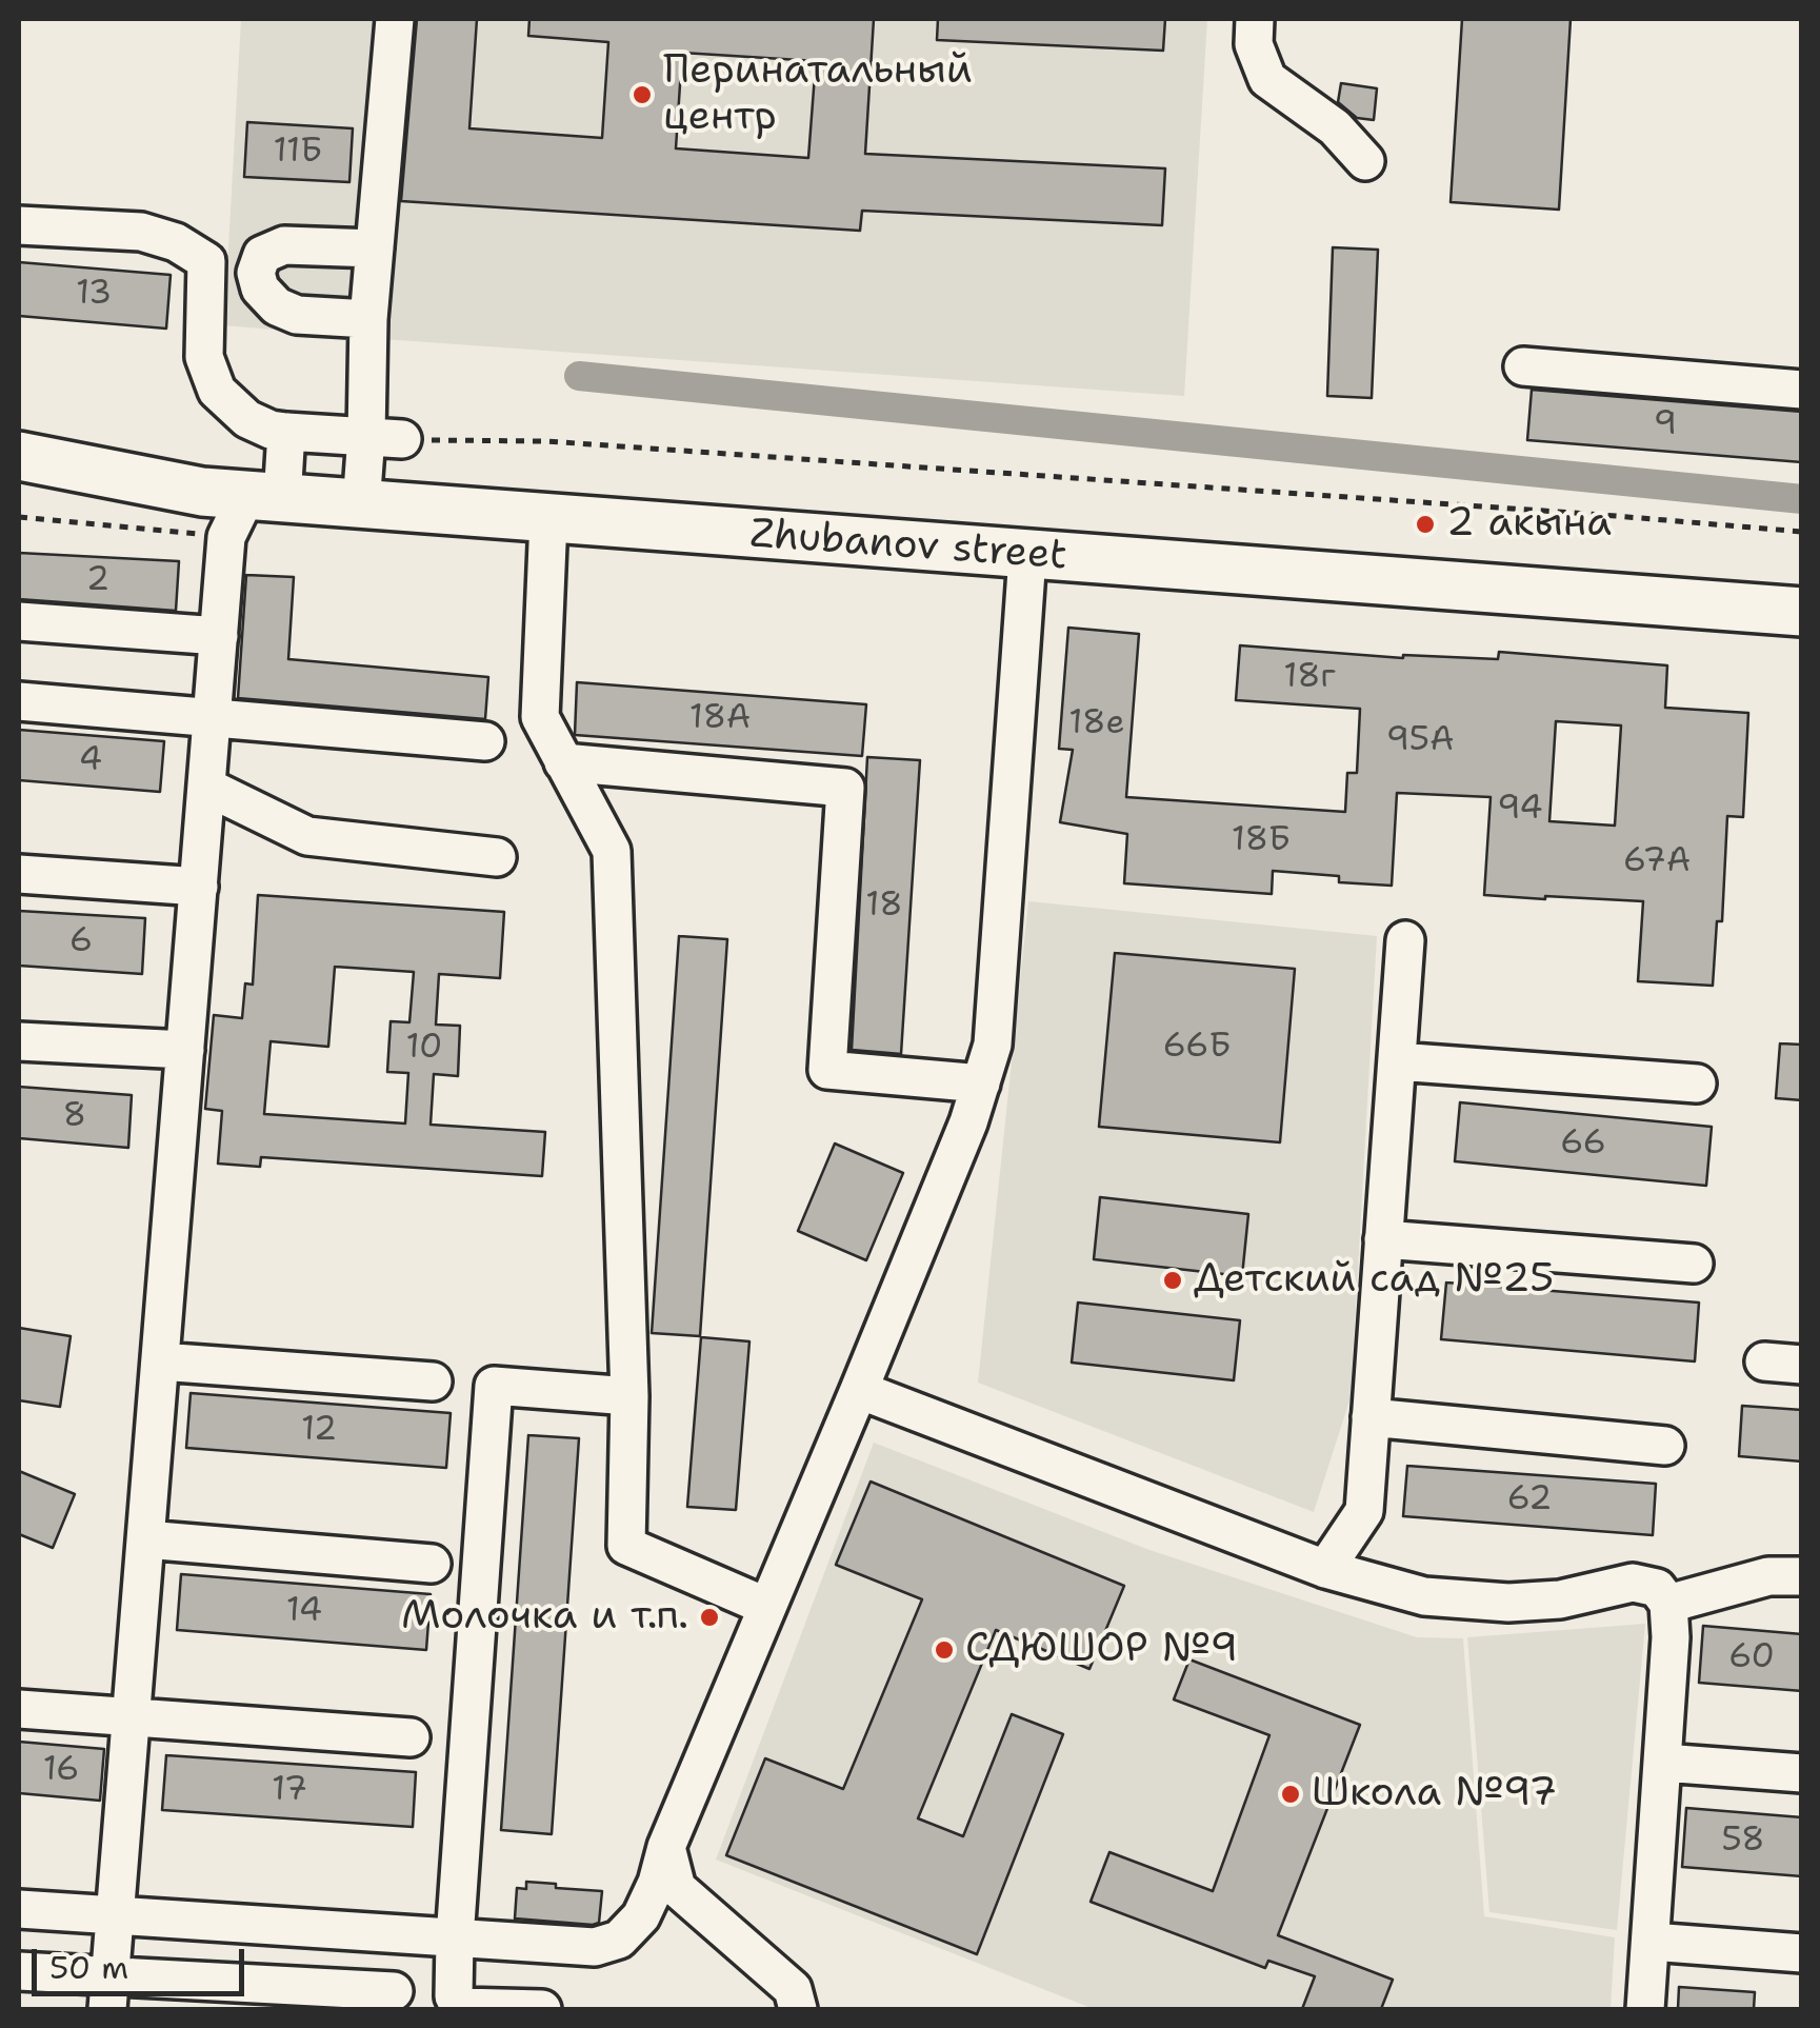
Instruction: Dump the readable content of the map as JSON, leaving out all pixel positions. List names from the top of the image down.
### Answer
{
  "streets": {
    "main road": ["Zhubanov street"]
  },
  "places": [
    "Перинатальный центр",
    "2 акына",
    "Детский сад №25",
    "Молочка и т.п.",
    "СДЮШОР №9",
    "Школа №97"
  ],
  "house_numbers": [
    "11Б",
    "13",
    "9",
    "2",
    "18г",
    "18А",
    "18е",
    "95А",
    "4",
    "94",
    "18Б",
    "67А",
    "18",
    "6",
    "66Б",
    "10",
    "8",
    "66",
    "12",
    "62",
    "14",
    "60",
    "16",
    "17",
    "58"
  ],
  "scale_bar": "50 m"
}
